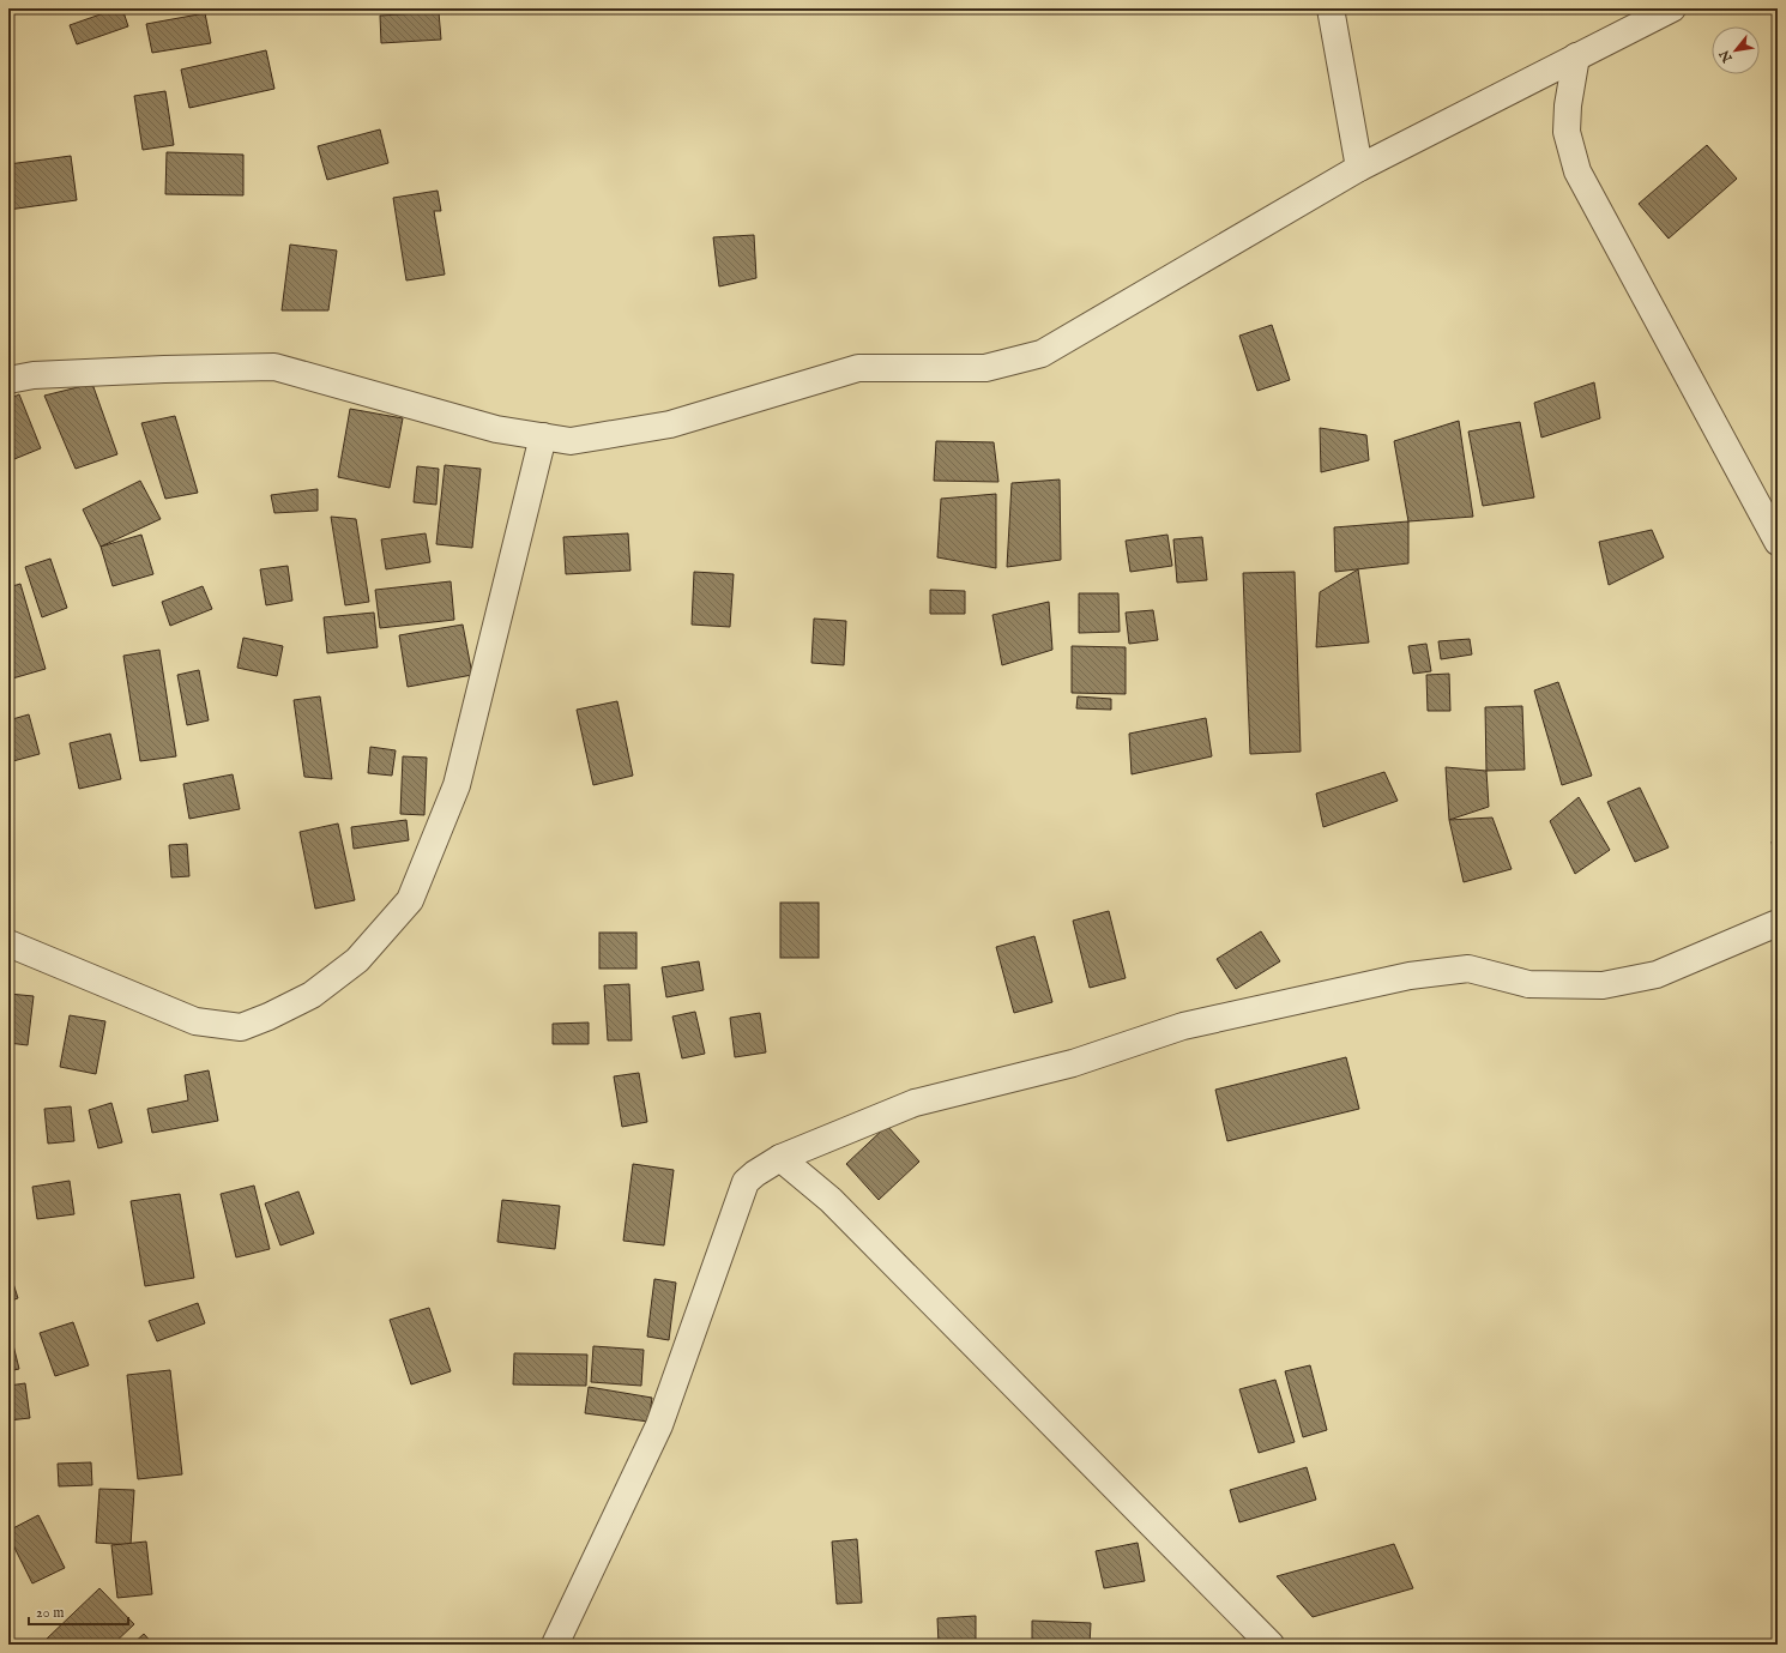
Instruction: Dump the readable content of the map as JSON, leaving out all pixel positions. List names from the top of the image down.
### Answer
{
  "scale_bar": "20 m",
  "north": "bottom left"
}
